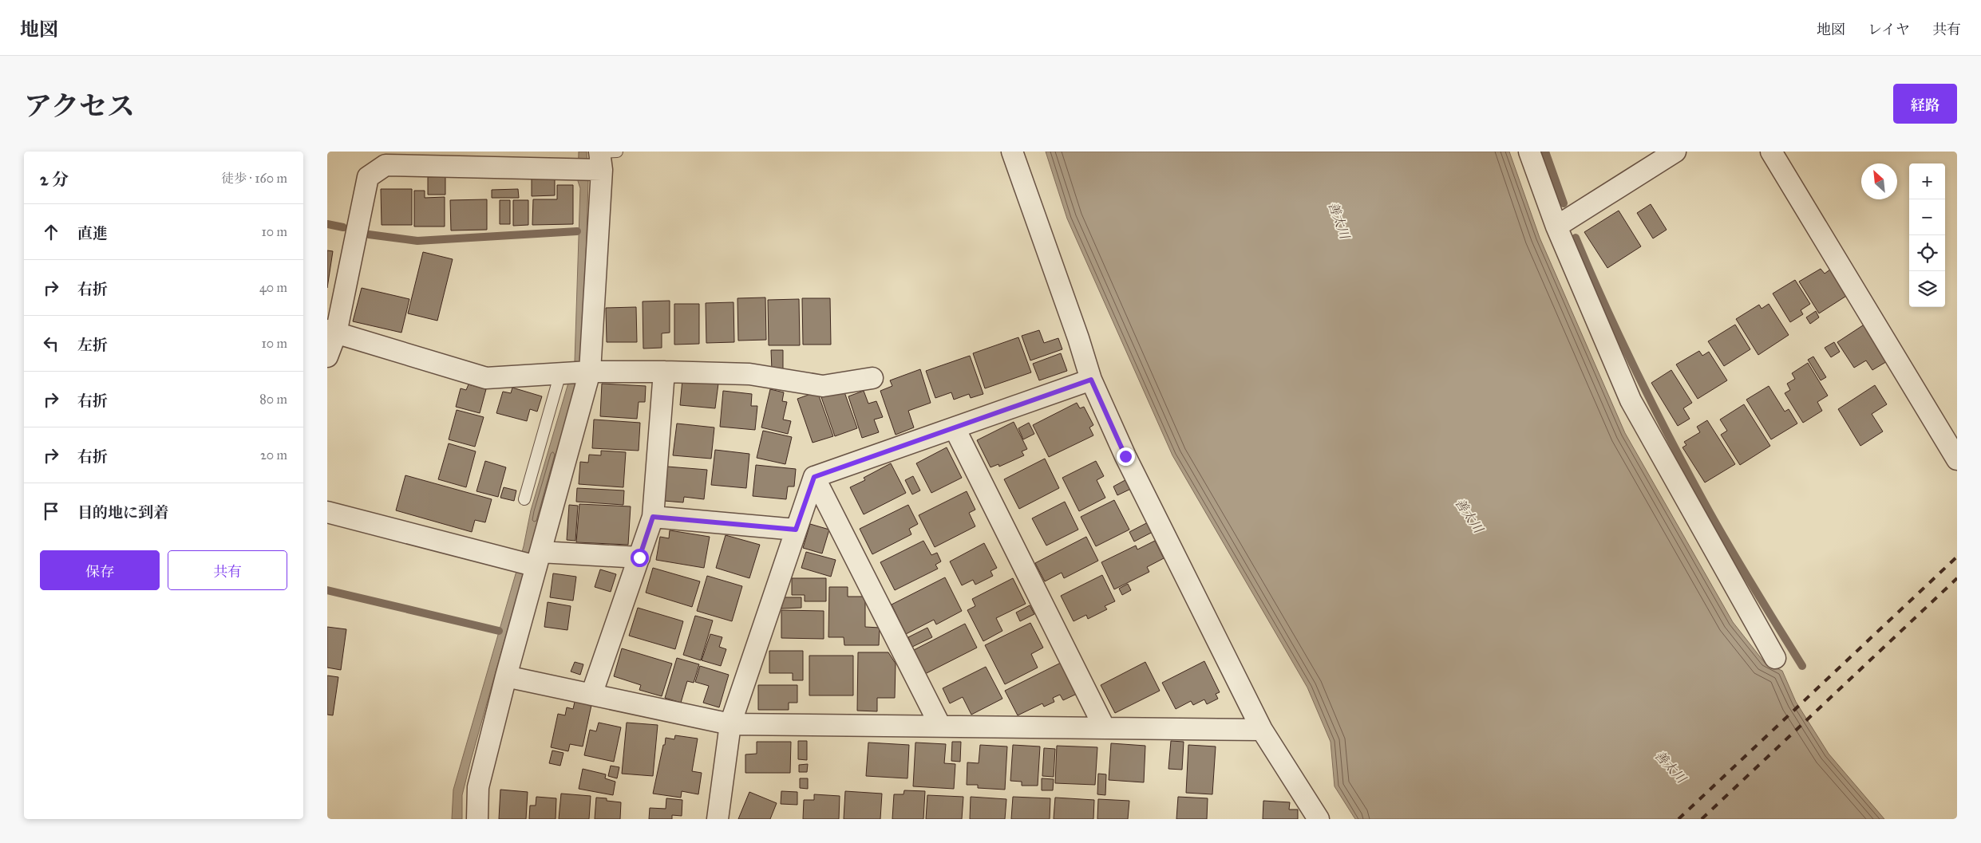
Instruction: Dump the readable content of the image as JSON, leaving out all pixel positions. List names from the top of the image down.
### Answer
{
  "water": ["善太川"],
  "north": "top left",
  "page": {
    "header": "地図",
    "nav": ["地図", "レイヤ", "共有"],
    "title": "アクセス",
    "buttons": [
      "経路",
      ["保存", "共有"]
    ],
    "heading": ["2 分", "徒歩 · 160 m"],
    "map_buttons": ["+", "−"],
    "list": [
      ["直進", "10 m"],
      ["右折", "40 m"],
      ["左折", "10 m"],
      ["右折", "80 m"],
      ["右折", "20 m"],
      "目的地に到着"
    ]
  }
}
